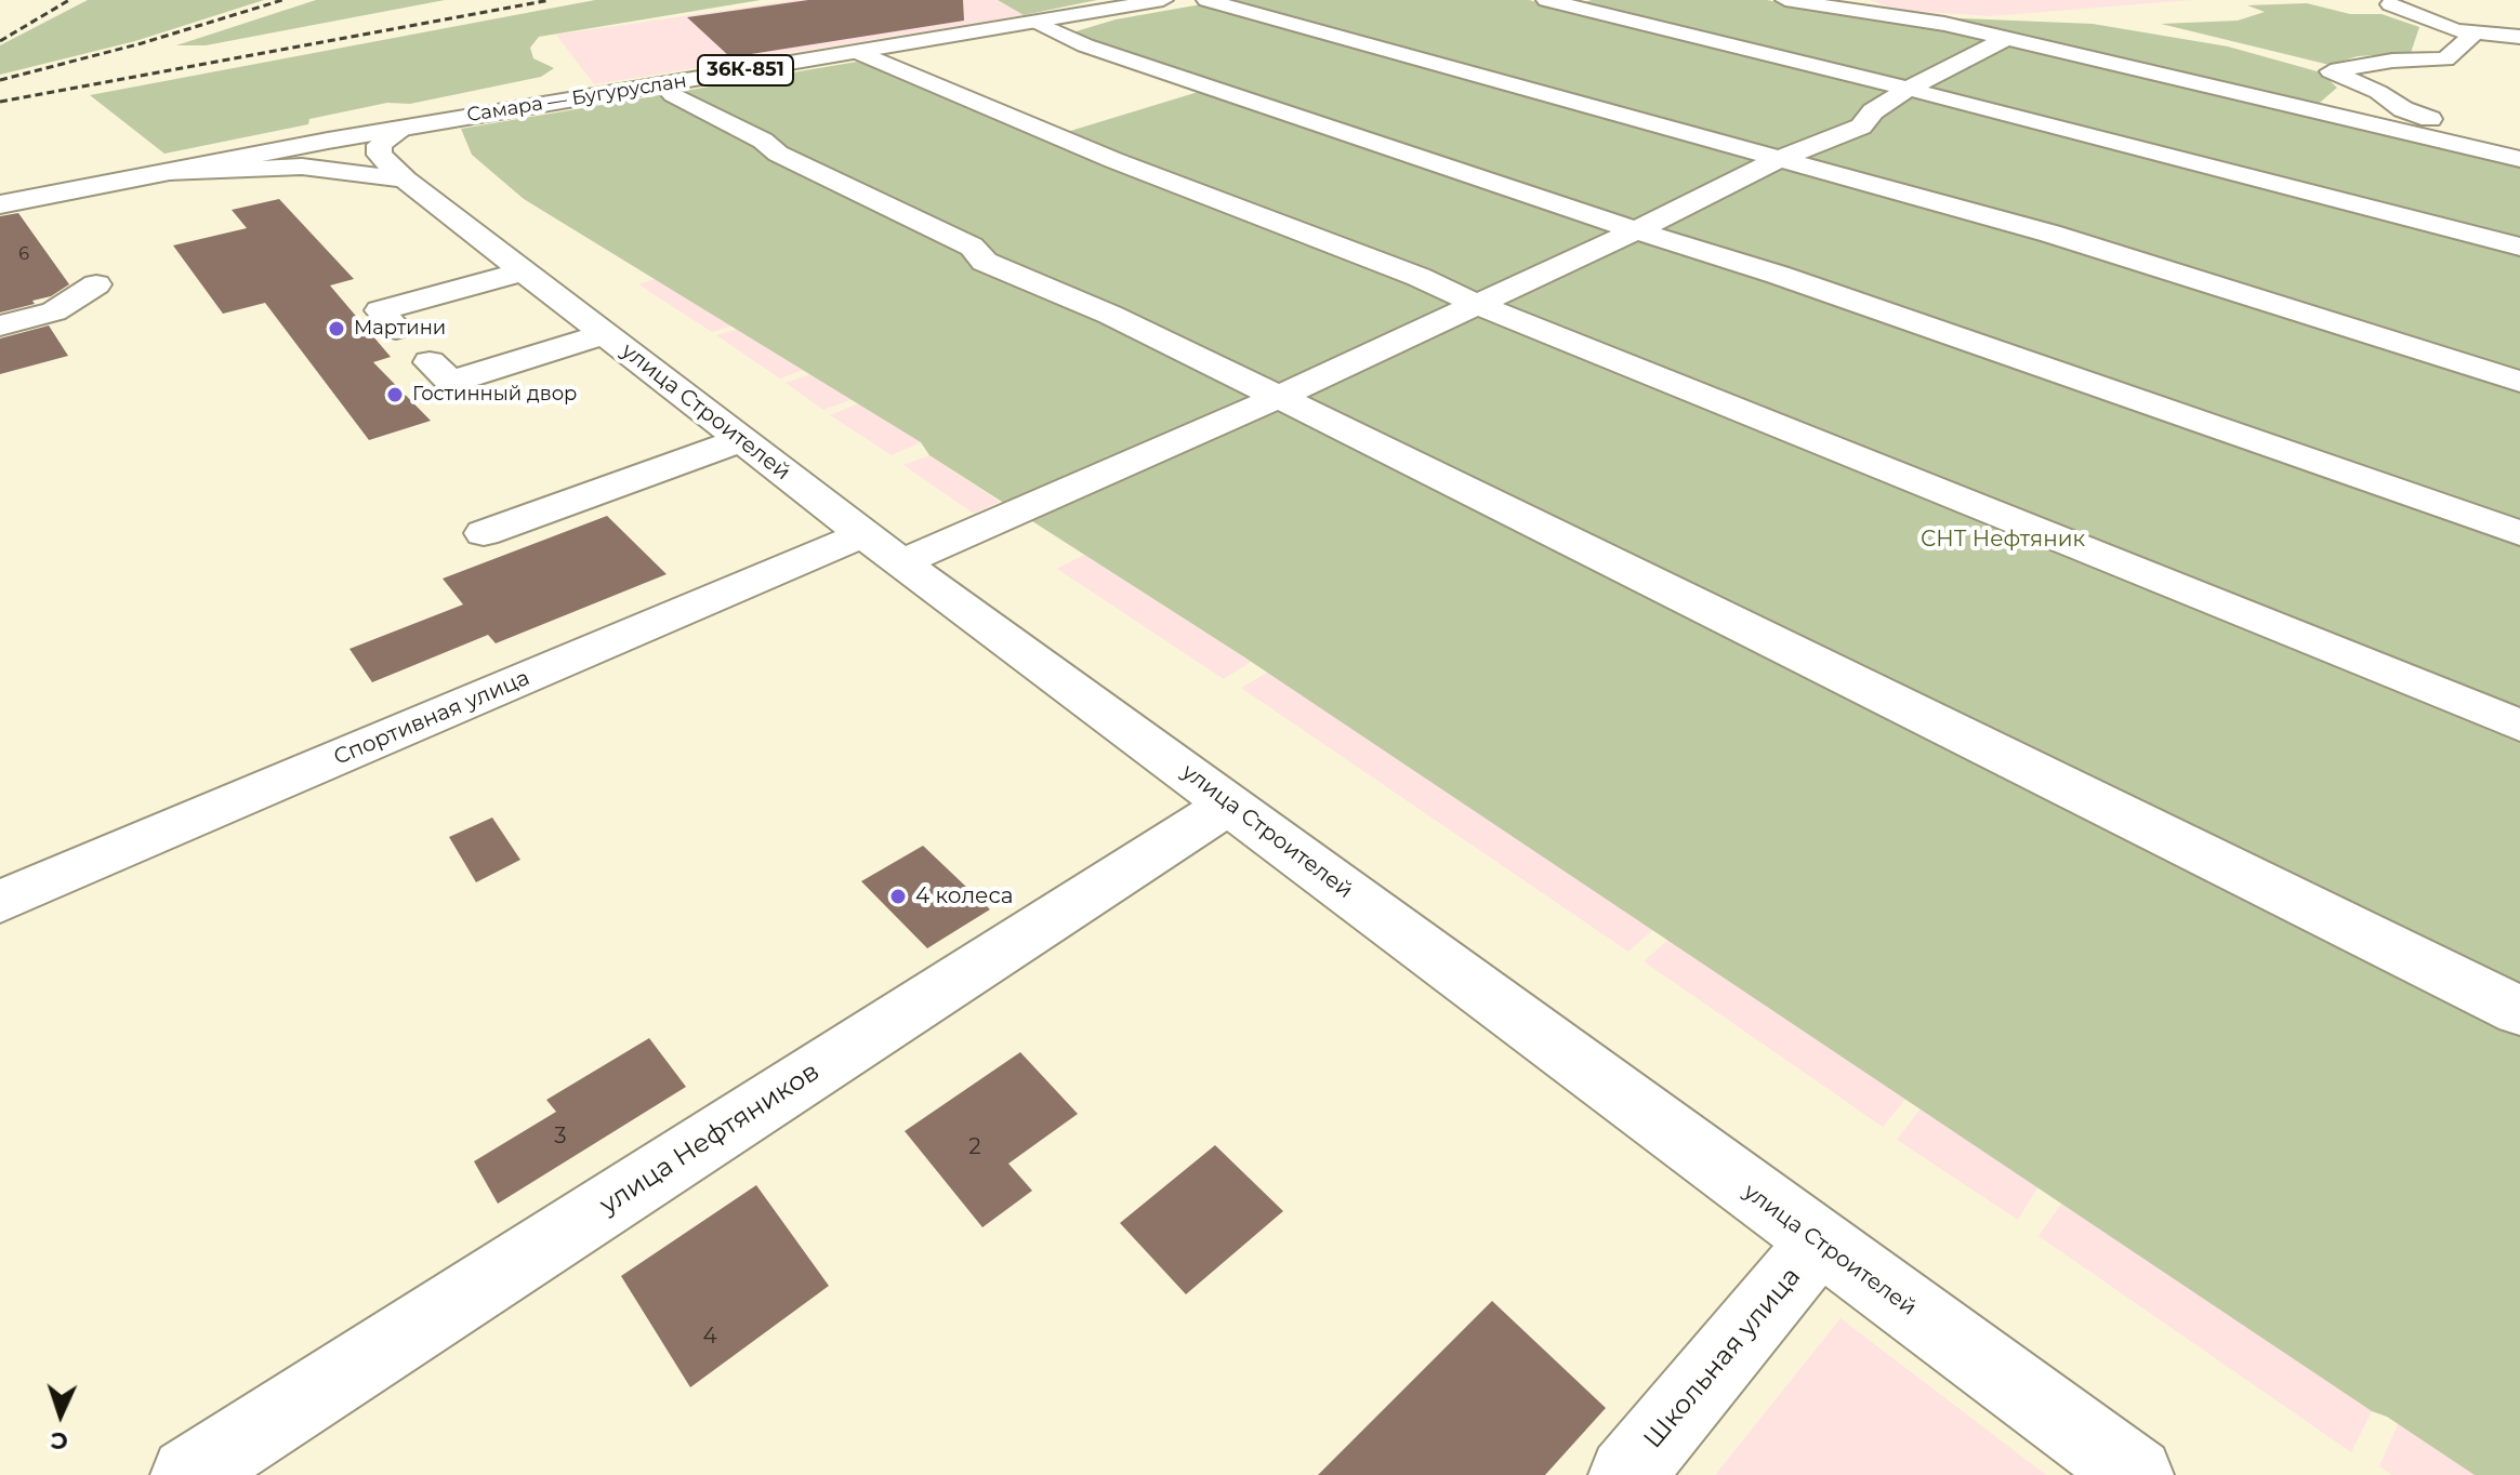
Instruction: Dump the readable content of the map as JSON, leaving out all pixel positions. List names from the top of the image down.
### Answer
{
  "streets": {
    "street": [
      "36К-851",
      "Самара — Бугуруслан",
      "улица Строителей",
      "Спортивная улица",
      "улица Нефтяников",
      "Школьная улица"
    ]
  },
  "crossings": [
    ["36К-851", "Самара — Бугуруслан"],
    ["улица Строителей", "Спортивная улица"],
    ["улица Строителей", "улица Нефтяников"],
    ["улица Строителей", "Школьная улица"]
  ],
  "parks": ["СНТ Нефтяник"],
  "places": ["Мартини", "Гостинный двор", "4 колеса"],
  "house_numbers": [
    "6",
    "3",
    "2",
    "4"
  ],
  "north": "bottom"
}
